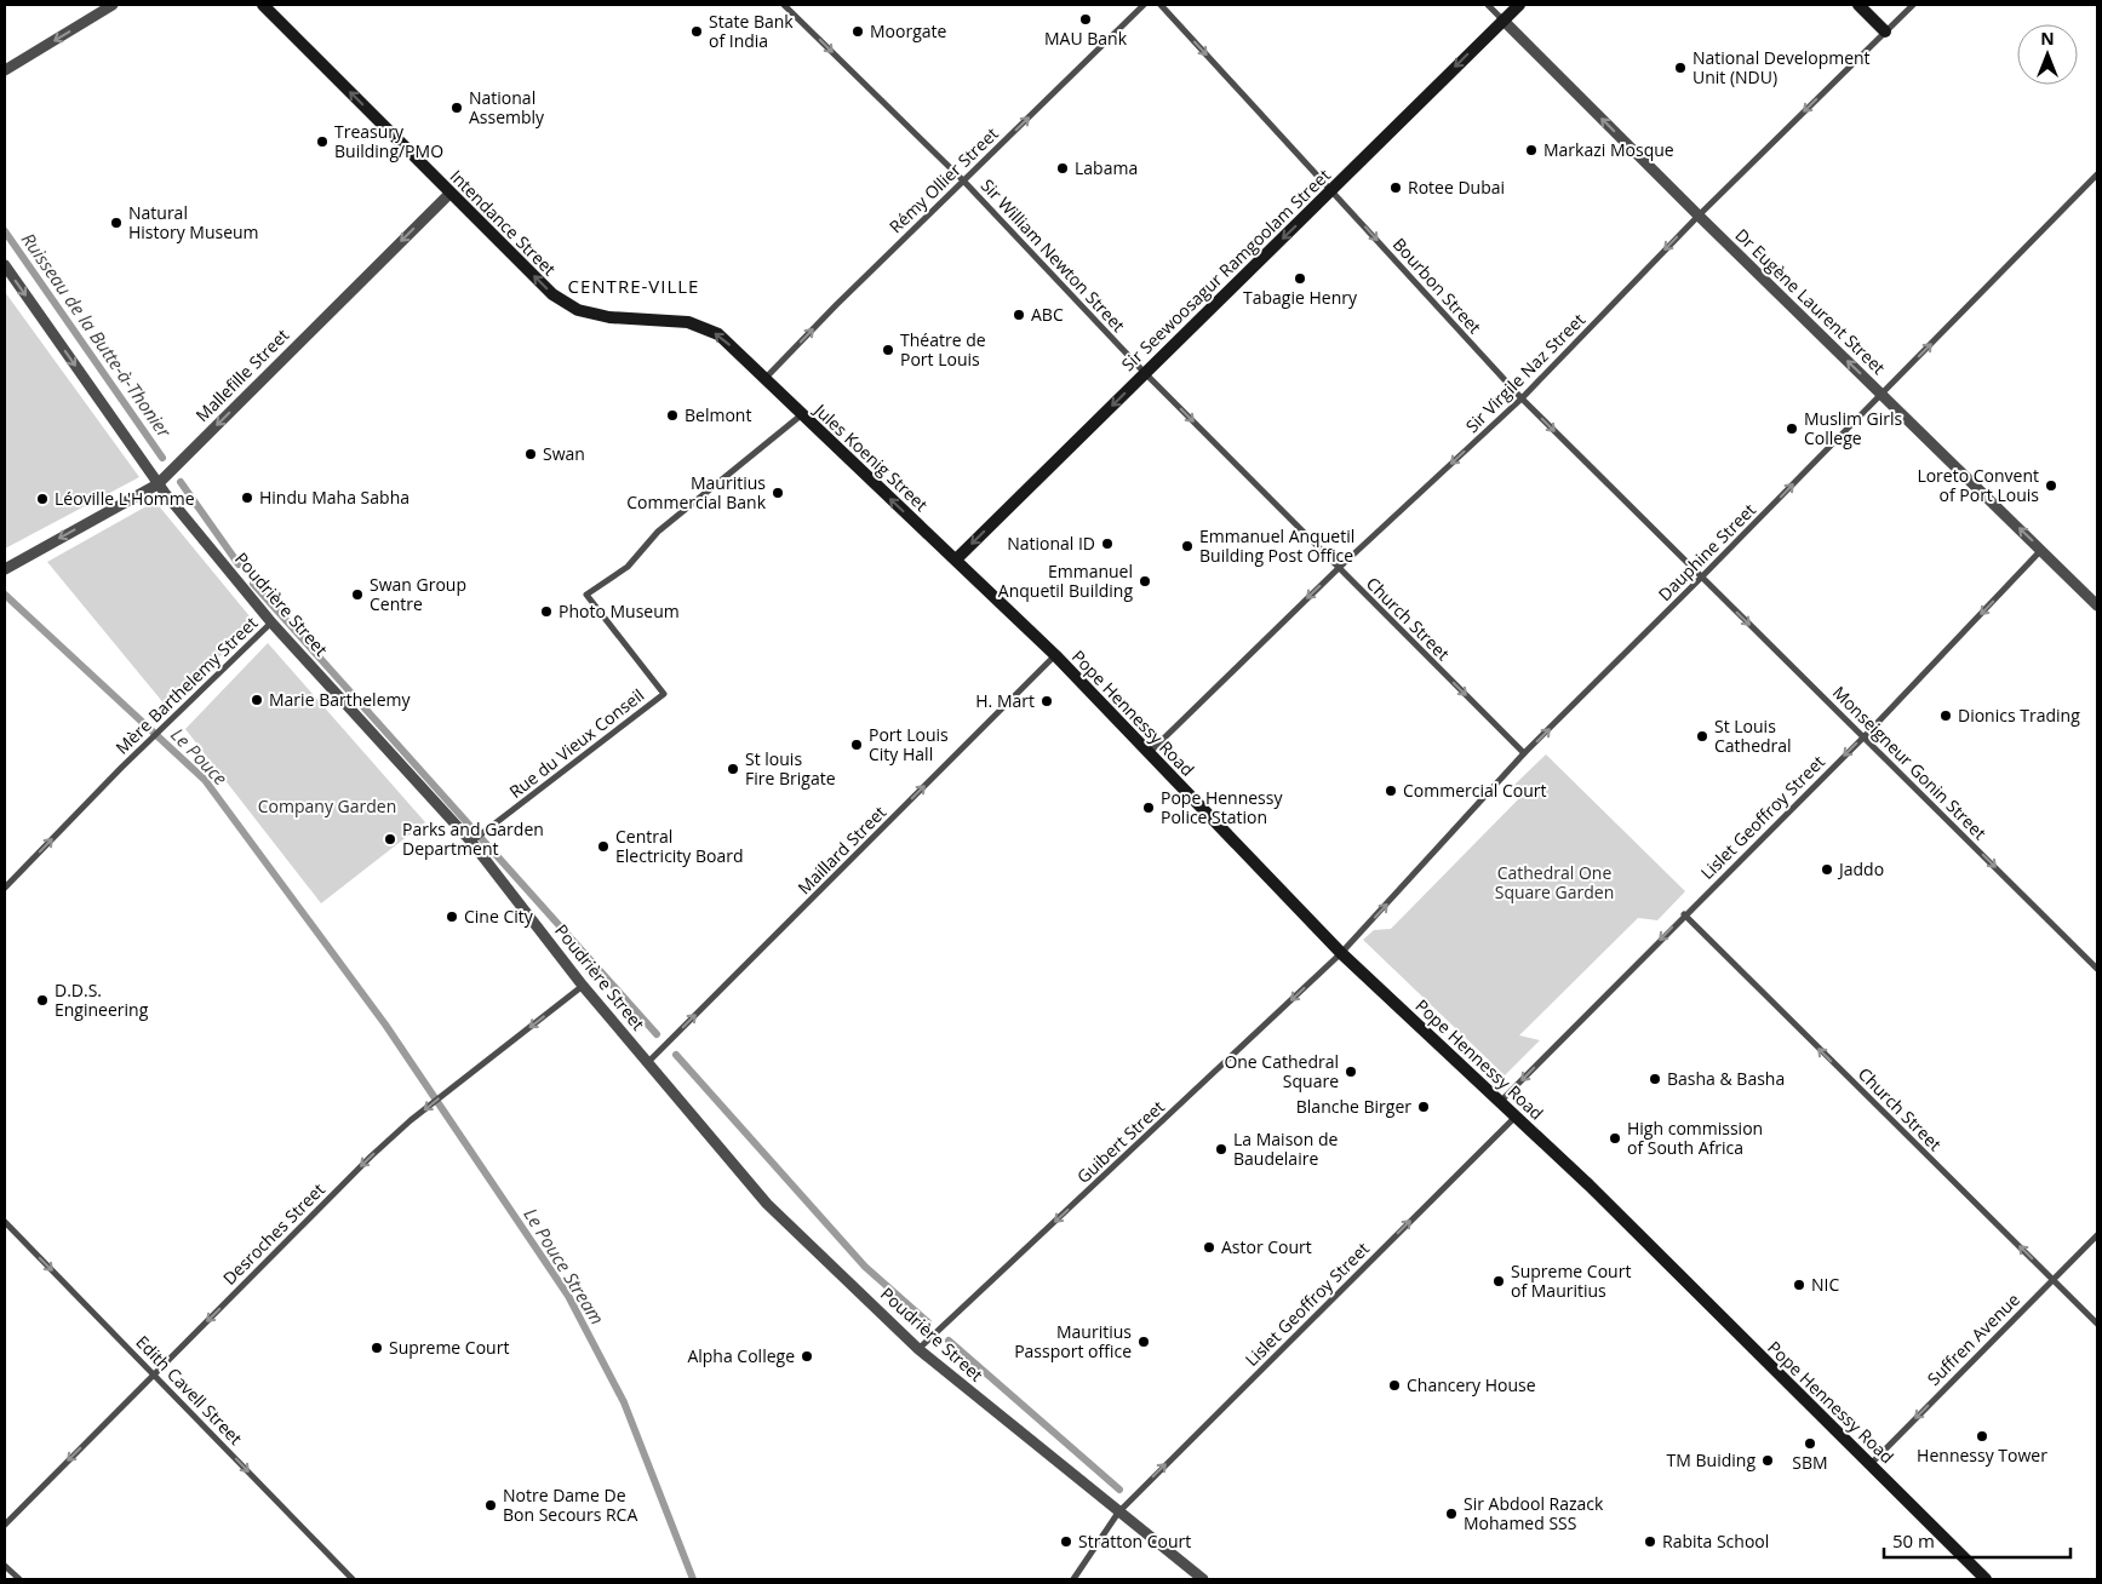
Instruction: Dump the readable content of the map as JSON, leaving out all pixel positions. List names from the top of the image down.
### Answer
{
  "streets": {
    "main road": [
      "Intendance Street",
      "Sir Seewoosagur Ramgoolam Street",
      "Jules Koenig Street",
      "Pope Hennessy Road"
    ],
    "street": [
      "Rémy Ollier Street",
      "Sir William Newton Street",
      "Bourbon Street",
      "Dr Eugène Laurent Street",
      "Sir Virgile Naz Street",
      "Mallefille Street",
      "Dauphine Street",
      "Poudrière Street",
      "Church Street",
      "Mère Barthelemy Street",
      "Rue du Vieux Conseil",
      "Monseigneur Gonin Street",
      "Lislet Geoffroy Street",
      "Maillard Street",
      "Guibert Street",
      "Desroches Street",
      "Suffren Avenue",
      "Edith Cavell Street"
    ]
  },
  "crossings": [
    ["Rémy Ollier Street", "Intendance Street"],
    ["Rémy Ollier Street", "Sir William Newton Street"],
    ["Rémy Ollier Street", "Jules Koenig Street"],
    ["Intendance Street", "Mallefille Street"],
    ["Intendance Street", "Jules Koenig Street"],
    ["Sir William Newton Street", "Sir Seewoosagur Ramgoolam Street"],
    ["Sir William Newton Street", "Church Street"],
    ["Sir Seewoosagur Ramgoolam Street", "Bourbon Street"],
    ["Sir Seewoosagur Ramgoolam Street", "Dr Eugène Laurent Street"],
    ["Sir Seewoosagur Ramgoolam Street", "Jules Koenig Street"],
    ["Sir Seewoosagur Ramgoolam Street", "Church Street"],
    ["Sir Seewoosagur Ramgoolam Street", "Pope Hennessy Road"],
    ["Bourbon Street", "Sir Virgile Naz Street"],
    ["Bourbon Street", "Dauphine Street"],
    ["Bourbon Street", "Monseigneur Gonin Street"],
    ["Dr Eugène Laurent Street", "Sir Virgile Naz Street"],
    ["Dr Eugène Laurent Street", "Dauphine Street"],
    ["Dr Eugène Laurent Street", "Lislet Geoffroy Street"],
    ["Sir Virgile Naz Street", "Church Street"],
    ["Sir Virgile Naz Street", "Pope Hennessy Road"],
    ["Mallefille Street", "Poudrière Street"],
    ["Jules Koenig Street", "Pope Hennessy Road"],
    ["Jules Koenig Street", "Rue du Vieux Conseil"],
    ["Dauphine Street", "Church Street"],
    ["Dauphine Street", "Pope Hennessy Road"],
    ["Dauphine Street", "Monseigneur Gonin Street"],
    ["Dauphine Street", "Guibert Street"],
    ["Poudrière Street", "Mère Barthelemy Street"],
    ["Poudrière Street", "Rue du Vieux Conseil"],
    ["Poudrière Street", "Lislet Geoffroy Street"],
    ["Poudrière Street", "Maillard Street"],
    ["Poudrière Street", "Guibert Street"],
    ["Poudrière Street", "Desroches Street"],
    ["Church Street", "Lislet Geoffroy Street"],
    ["Church Street", "Suffren Avenue"],
    ["Pope Hennessy Road", "Lislet Geoffroy Street"],
    ["Pope Hennessy Road", "Maillard Street"],
    ["Pope Hennessy Road", "Guibert Street"],
    ["Pope Hennessy Road", "Suffren Avenue"],
    ["Monseigneur Gonin Street", "Lislet Geoffroy Street"],
    ["Desroches Street", "Edith Cavell Street"]
  ],
  "one_way": [
    "Rémy Ollier Street",
    "Intendance Street",
    "Sir William Newton Street",
    "Sir Seewoosagur Ramgoolam Street",
    "Bourbon Street",
    "Dr Eugène Laurent Street",
    "Sir Virgile Naz Street",
    "Mallefille Street",
    "Jules Koenig Street",
    "Dauphine Street",
    "Mère Barthelemy Street",
    "Monseigneur Gonin Street",
    "Maillard Street",
    "Guibert Street",
    "Desroches Street",
    "Suffren Avenue",
    "Edith Cavell Street"
  ],
  "districts": ["CENTRE-VILLE"],
  "water": ["Ruisseau de la Butte-à-Thonier", "Le Pouce", "Le Pouce Stream"],
  "parks": ["Company Garden", "Cathedral One Square Garden"],
  "places": [
    "MAU Bank",
    "State Bank of India",
    "Moorgate",
    "National Development Unit (NDU)",
    "National Assembly",
    "Treasury Building/PMO",
    "Markazi Mosque",
    "Labama",
    "Rotee Dubai",
    "Natural History Museum",
    "Tabagie Henry",
    "ABC",
    "Théatre de Port Louis",
    "Belmont",
    "Muslim Girls College",
    "Swan",
    "Loreto Convent of Port Louis",
    "Mauritius Commercial Bank",
    "Hindu Maha Sabha",
    "Léoville L'Homme",
    "National ID",
    "Emmanuel Anquetil Building Post Office",
    "Emmanuel Anquetil Building",
    "Swan Group Centre",
    "Photo Museum",
    "Marie Barthelemy",
    "H. Mart",
    "Dionics Trading",
    "St Louis Cathedral",
    "Port Louis City Hall",
    "St louis Fire Brigate",
    "Commercial Court",
    "Pope Hennessy Police Station",
    "Parks and Garden Department",
    "Central Electricity Board",
    "Jaddo",
    "Cine City",
    "D.D.S. Engineering",
    "One Cathedral Square",
    "Basha & Basha",
    "Blanche Birger",
    "High commission of South Africa",
    "La Maison de Baudelaire",
    "Astor Court",
    "Supreme Court of Mauritius",
    "NIC",
    "Mauritius Passport office",
    "Supreme Court",
    "Alpha College",
    "Chancery House",
    "Hennessy Tower",
    "SBM",
    "TM Buiding",
    "Notre Dame De Bon Secours RCA",
    "Sir Abdool Razack Mohamed SSS",
    "Stratton Court",
    "Rabita School"
  ],
  "scale_bar": "50 m",
  "north": "top"
}
